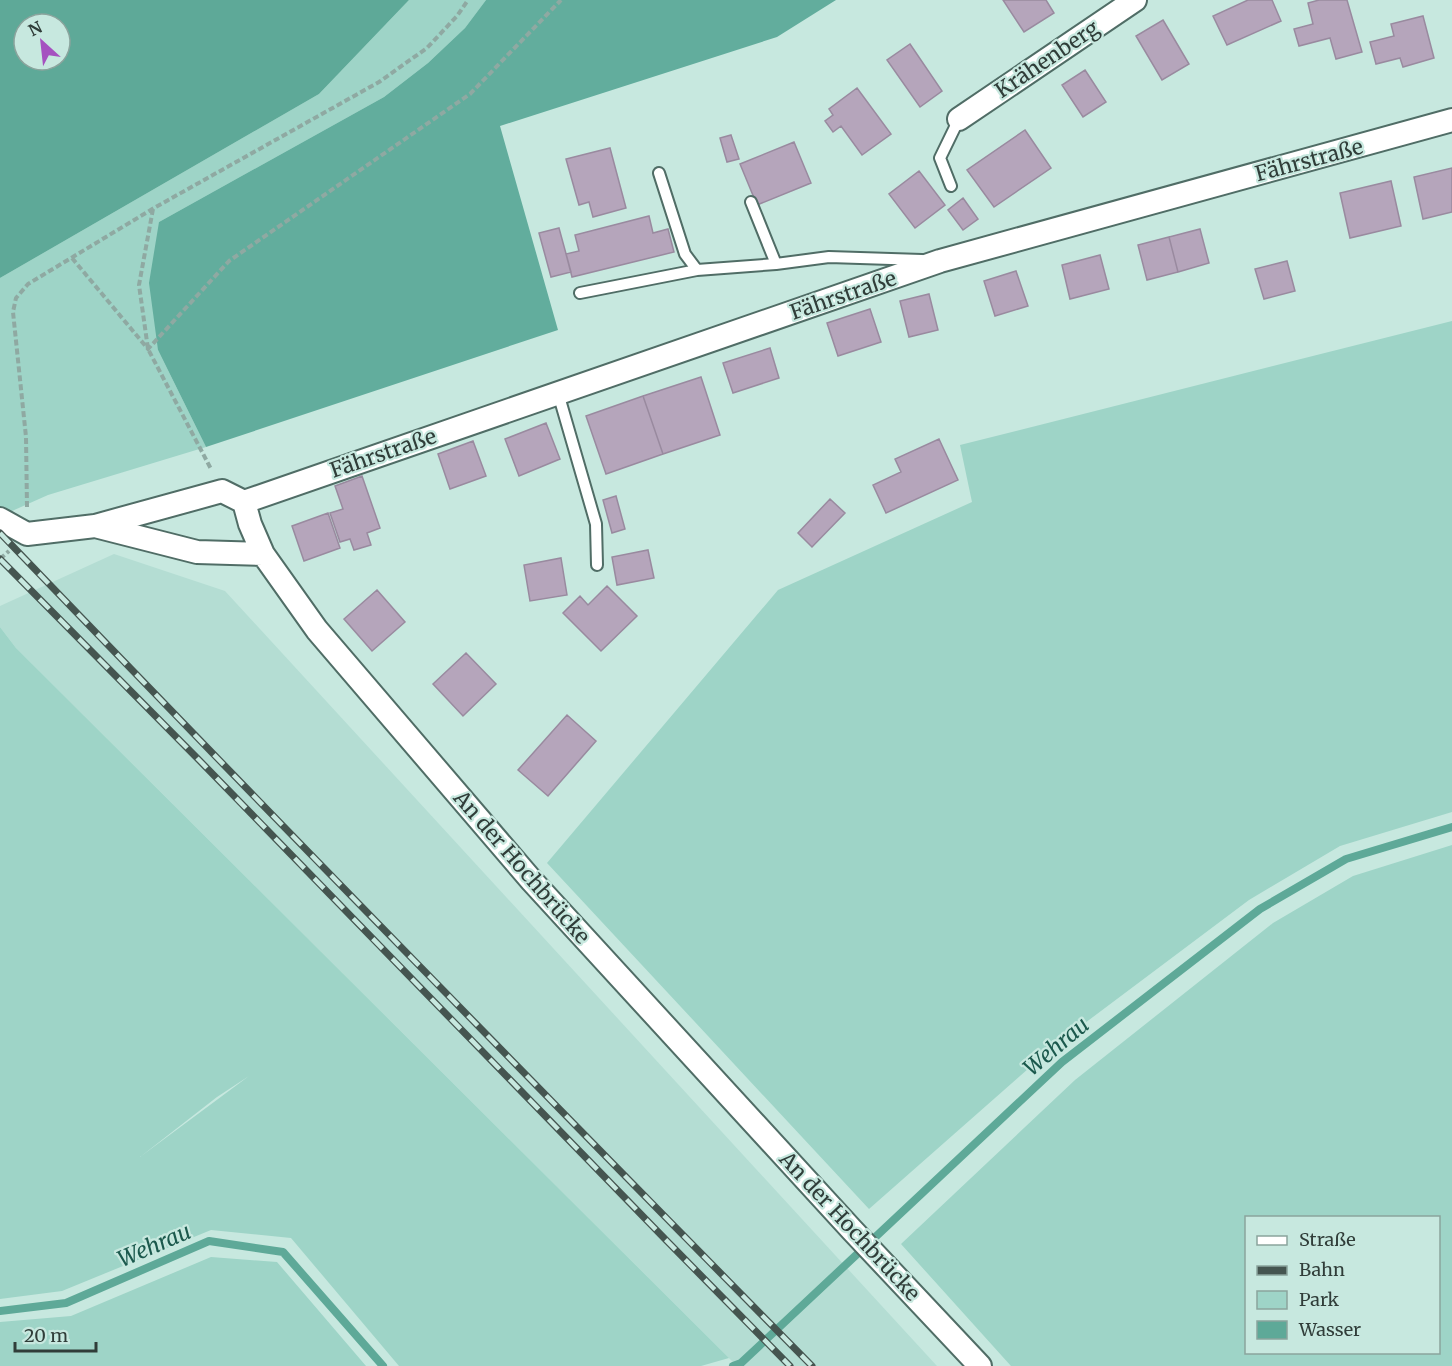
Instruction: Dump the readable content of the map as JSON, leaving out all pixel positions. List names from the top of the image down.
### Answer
{
  "streets": {
    "street": ["Krähenberg", "Fährstraße", "An der Hochbrücke"]
  },
  "water": ["Wehrau"],
  "legend": [
    "Straße",
    "Bahn",
    "Park",
    "Wasser"
  ],
  "scale_bar": "20 m",
  "north": "top left"
}
